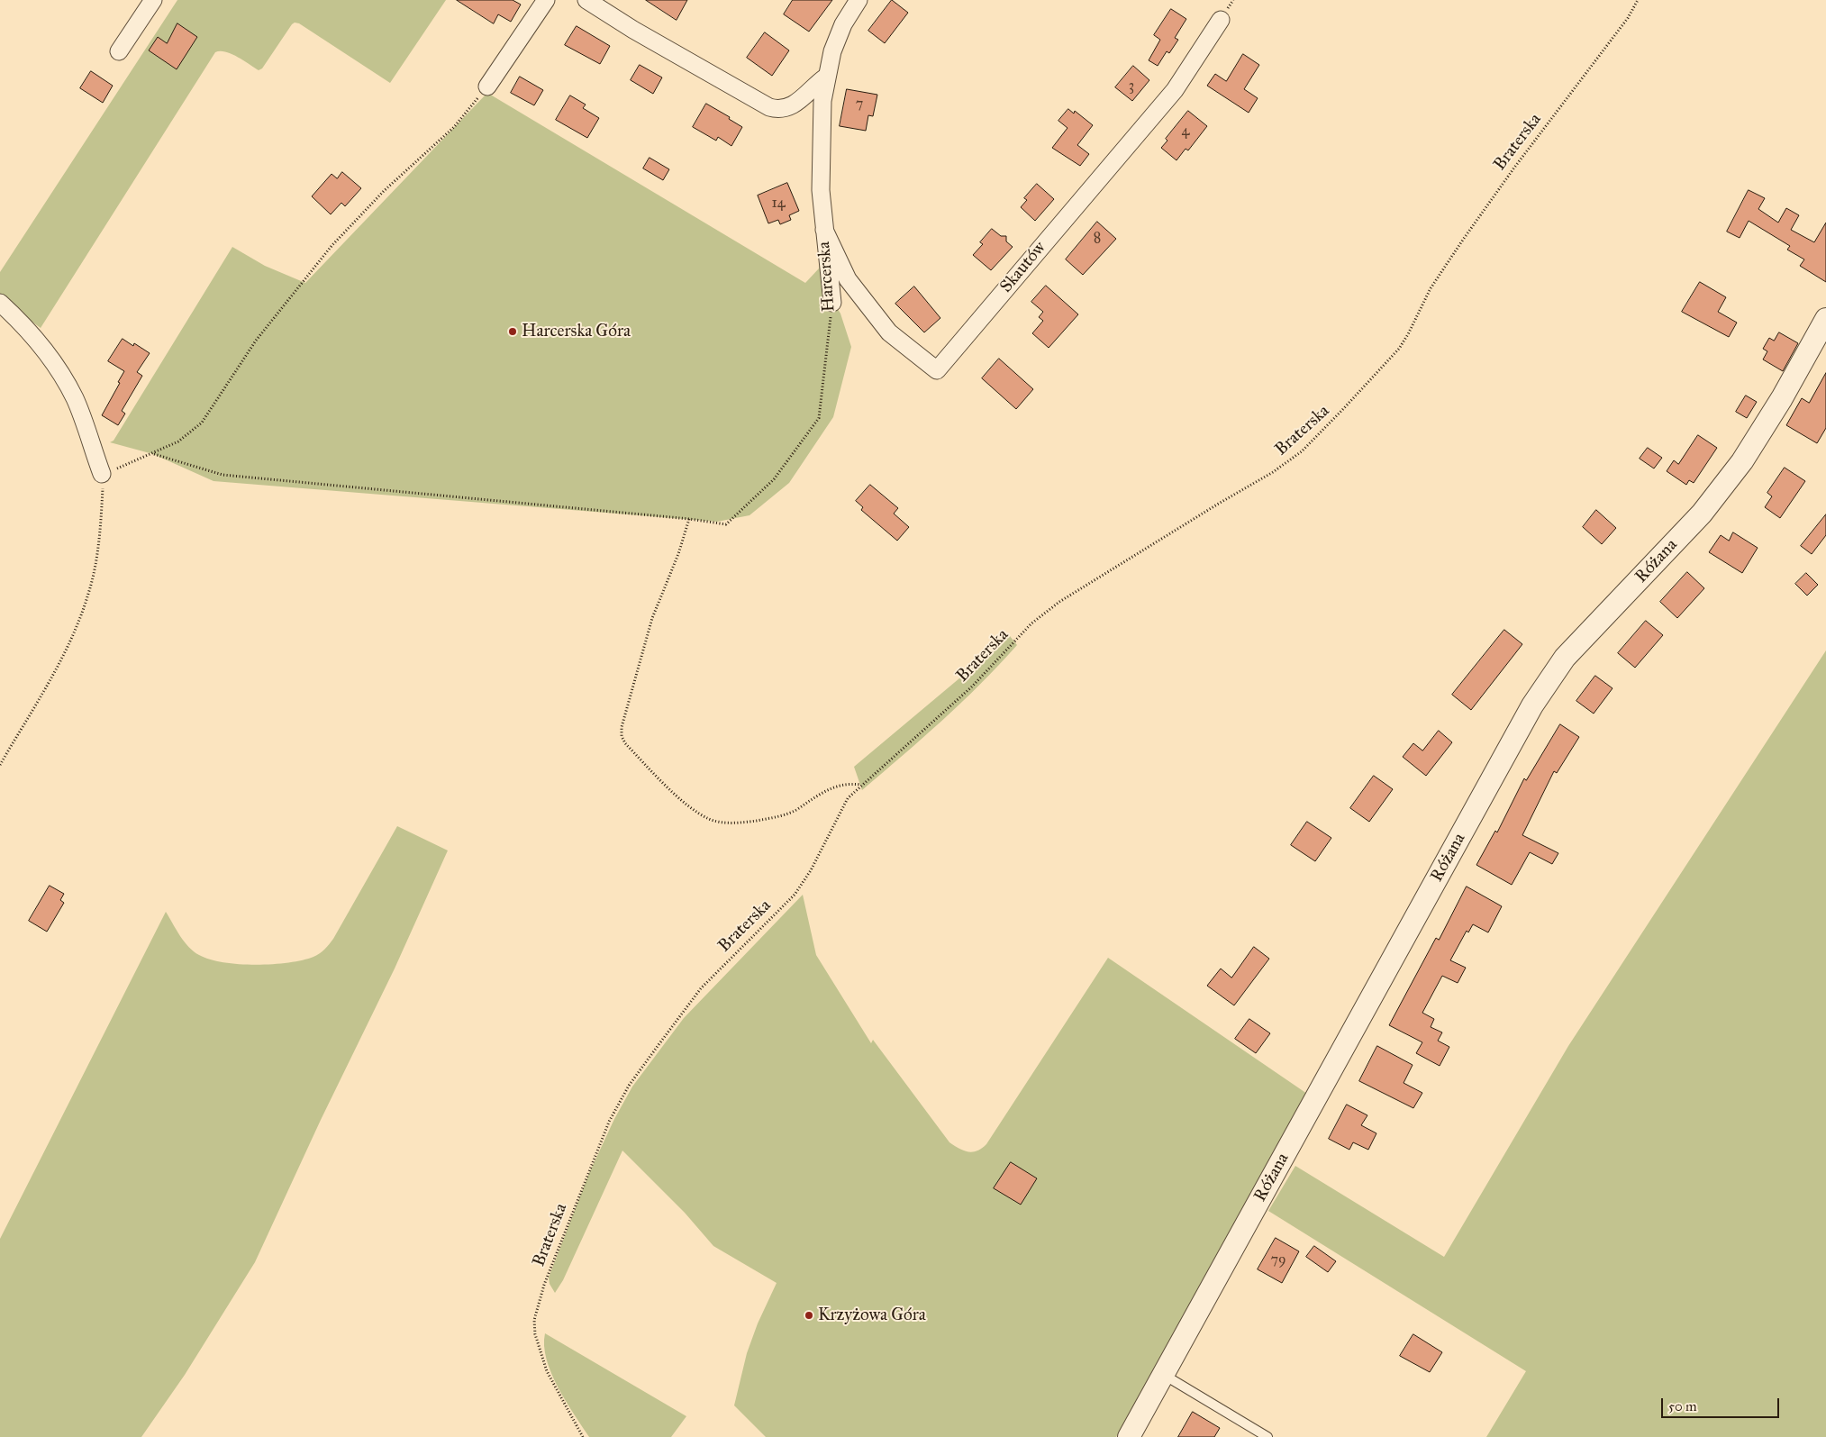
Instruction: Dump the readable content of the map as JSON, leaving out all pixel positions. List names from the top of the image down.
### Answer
{
  "streets": {
    "street": ["Skautów", "Harcerska", "Różana"],
    "path": ["Braterska"]
  },
  "crossings": [
    ["Skautów", "Harcerska"]
  ],
  "places": ["Harcerska Góra", "Krzyżowa Góra"],
  "house_numbers": [
    "3",
    "7",
    "4",
    "14",
    "8",
    "79"
  ],
  "scale_bar": "50 m"
}
